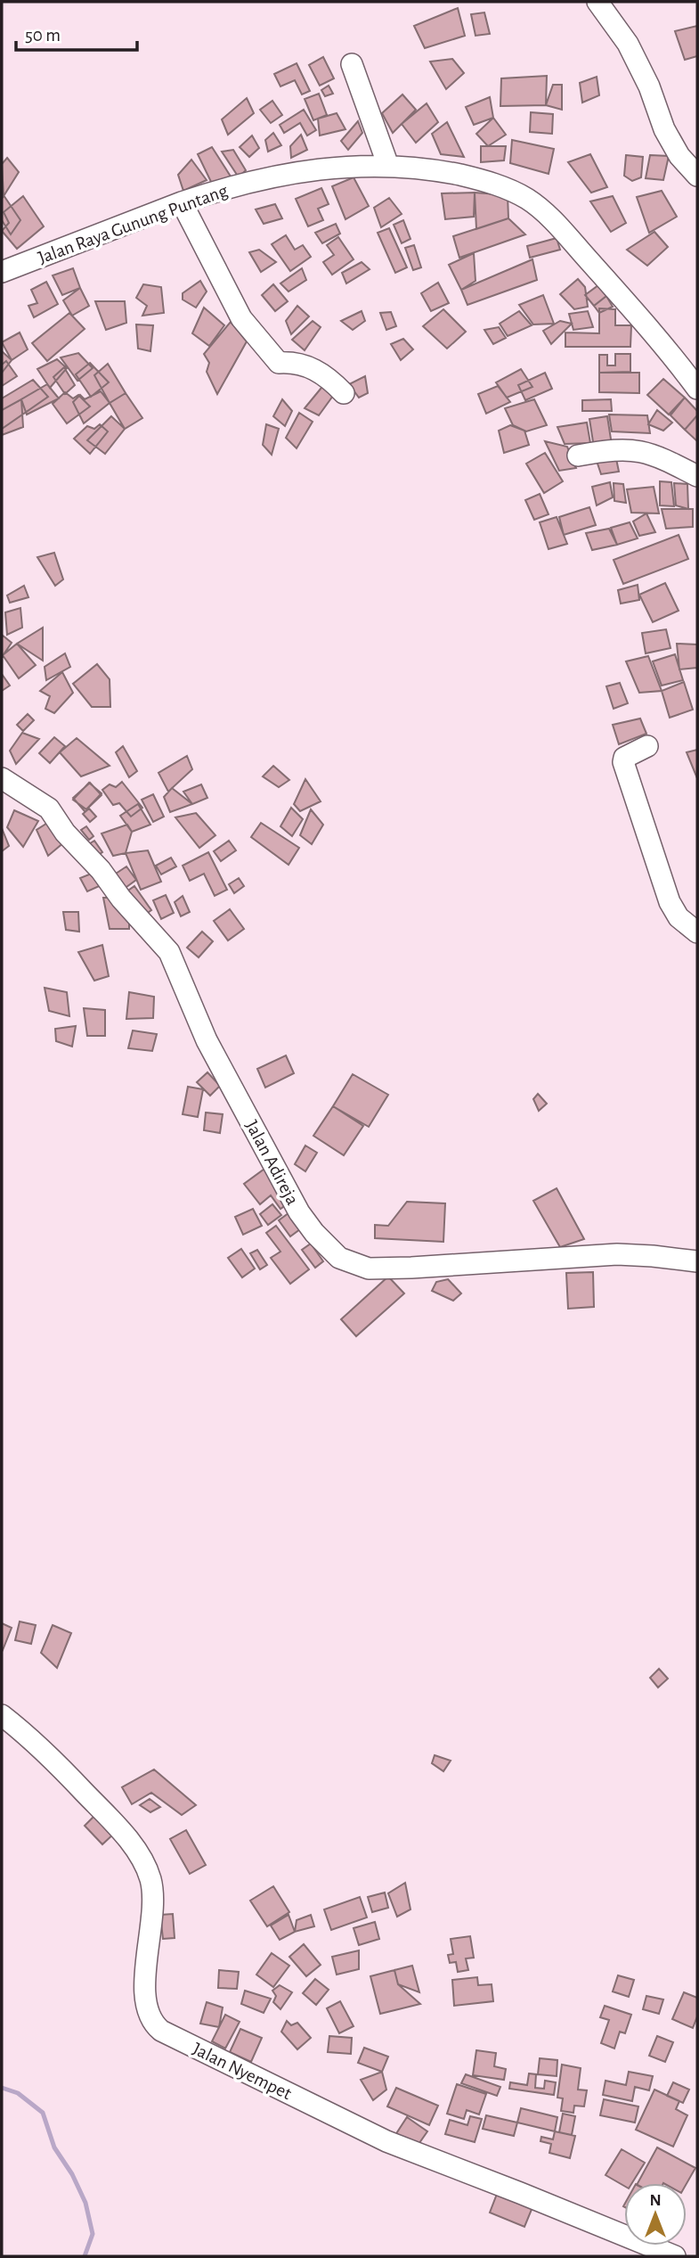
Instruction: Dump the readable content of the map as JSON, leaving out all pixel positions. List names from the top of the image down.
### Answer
{
  "streets": {
    "street": ["Jalan Raya Gunung Puntang", "Jalan Adireja", "Jalan Nyempet"]
  },
  "scale_bar": "50 m",
  "north": "top"
}
